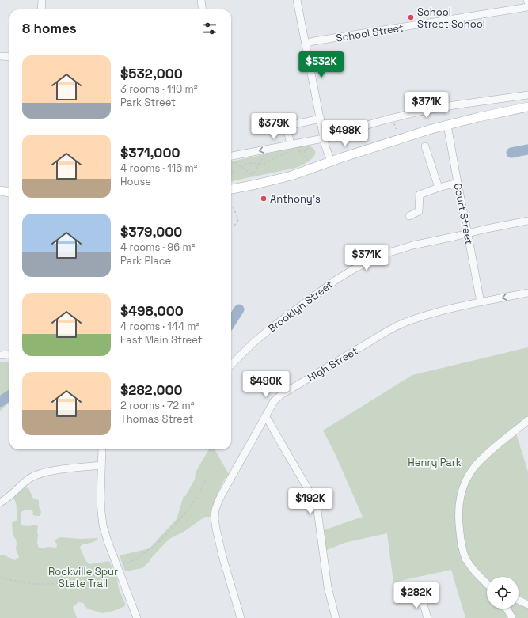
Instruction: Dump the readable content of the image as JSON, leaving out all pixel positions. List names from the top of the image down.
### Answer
{
  "streets": {
    "street": [
      "School Street",
      "Court Street",
      "Brooklyn Street",
      "High Street"
    ]
  },
  "crossings": [
    ["Court Street", "Brooklyn Street"],
    ["Court Street", "High Street"]
  ],
  "parks": ["Henry Park", "Rockville Spur State Trail"],
  "places": ["School Street School", "Anthony's"],
  "page": {
    "heading": "8 homes",
    "list": [
      {
        "name": "$532,000",
        "note": "3 rooms · 110 m² · Park Street"
      },
      {
        "name": "$371,000",
        "note": "4 rooms · 116 m² · House"
      },
      {
        "name": "$379,000",
        "note": "4 rooms · 96 m² · Park Place"
      },
      {
        "name": "$498,000",
        "note": "4 rooms · 144 m² · East Main Street"
      },
      {
        "name": "$282,000",
        "note": "2 rooms · 72 m² · Thomas Street"
      }
    ],
    "price": [
      "$532K",
      "$371K",
      "$379K",
      "$498K",
      "$371K",
      "$490K",
      "$192K",
      "$282K"
    ]
  }
}
